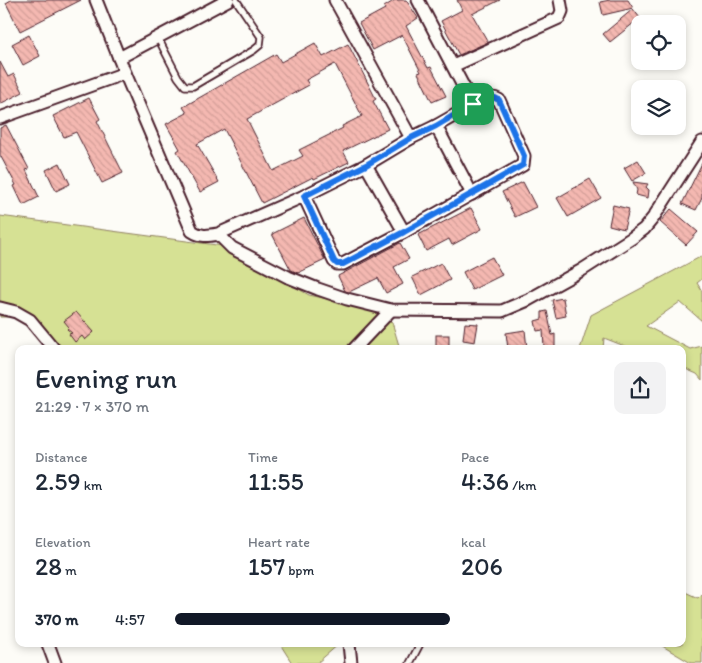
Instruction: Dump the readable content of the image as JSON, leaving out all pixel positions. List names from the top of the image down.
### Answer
{
  "page": {
    "heading": ["Evening run", "21:29 · 7 × 370 m"],
    "stats": [
      ["Distance", "2.59 km"],
      ["Time", "11:55"],
      ["Pace", "4:36 /km"],
      ["Elevation", "28 m"],
      ["Heart rate", "157 bpm"],
      ["kcal", "206"]
    ],
    "list": [
      {
        "name": "370 m",
        "note": "4:57"
      }
    ]
  }
}
